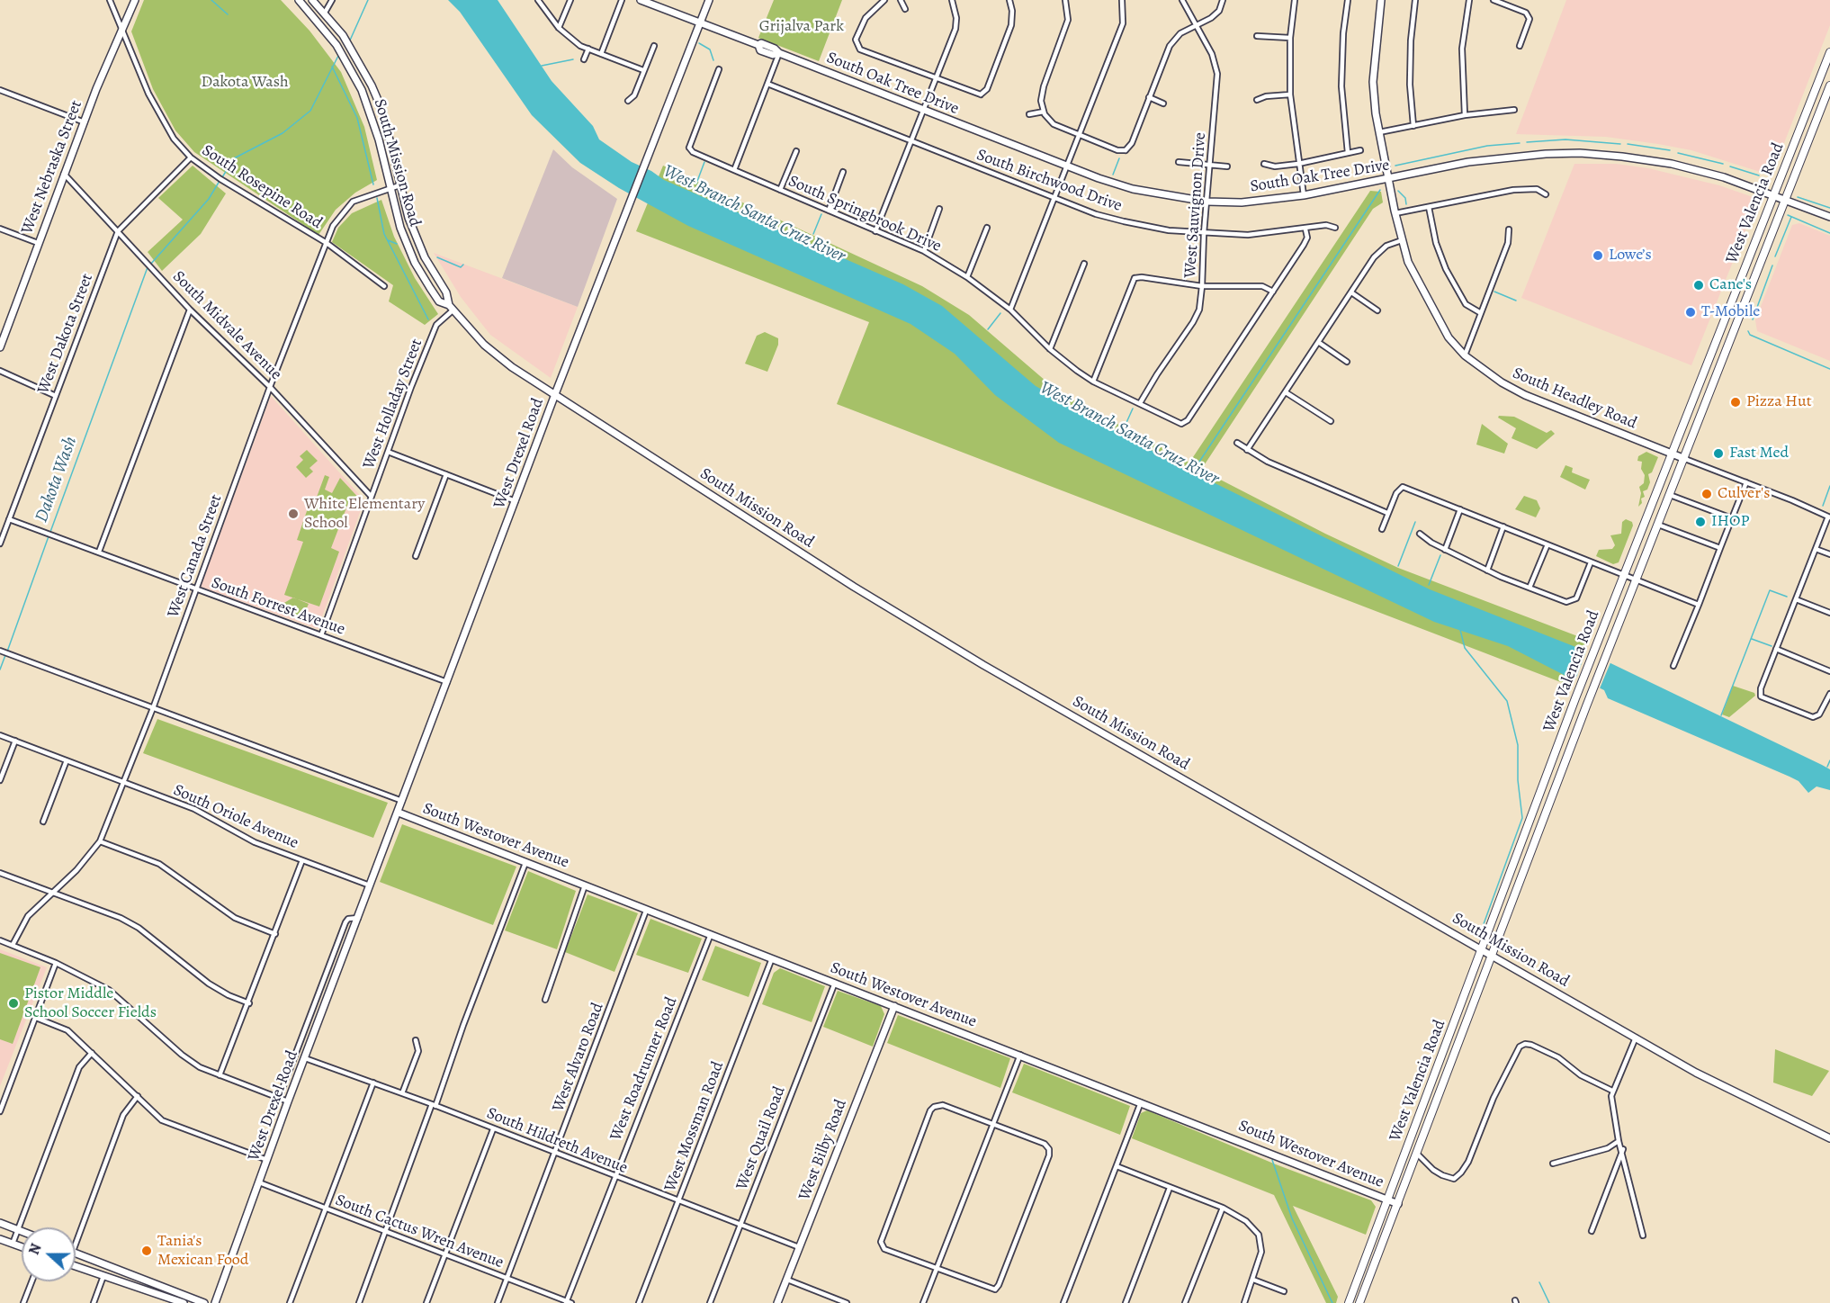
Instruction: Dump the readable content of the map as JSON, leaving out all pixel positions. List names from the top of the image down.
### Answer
{
  "streets": {
    "main road": ["West Valencia Road"],
    "street": [
      "South Oak Tree Drive",
      "South Mission Road",
      "West Nebraska Street",
      "South Birchwood Drive",
      "South Rosepine Road",
      "West Sauvignon Drive",
      "South Springbrook Drive",
      "South Midvale Avenue",
      "West Dakota Street",
      "South Headley Road",
      "West Holladay Street",
      "West Drexel Road",
      "West Canada Street",
      "South Forrest Avenue",
      "South Oriole Avenue",
      "South Westover Avenue",
      "West Alvaro Road",
      "West Roadrunner Road",
      "West Mossman Road",
      "West Quail Road",
      "South Hildreth Avenue",
      "West Bilby Road",
      "South Cactus Wren Avenue"
    ]
  },
  "crossings": [
    ["South Oak Tree Drive", "West Valencia Road"],
    ["South Oak Tree Drive", "West Sauvignon Drive"],
    ["South Oak Tree Drive", "South Headley Road"],
    ["South Oak Tree Drive", "West Drexel Road"],
    ["South Mission Road", "West Valencia Road"],
    ["South Mission Road", "West Holladay Street"],
    ["South Mission Road", "West Drexel Road"],
    ["South Mission Road", "West Canada Street"],
    ["West Nebraska Street", "South Rosepine Road"],
    ["West Nebraska Street", "South Midvale Avenue"],
    ["South Birchwood Drive", "West Sauvignon Drive"],
    ["South Rosepine Road", "West Dakota Street"],
    ["South Rosepine Road", "West Canada Street"],
    ["West Valencia Road", "South Headley Road"],
    ["West Valencia Road", "South Westover Avenue"],
    ["West Sauvignon Drive", "South Springbrook Drive"],
    ["South Midvale Avenue", "West Dakota Street"],
    ["South Midvale Avenue", "West Holladay Street"],
    ["South Midvale Avenue", "West Canada Street"],
    ["West Dakota Street", "South Forrest Avenue"],
    ["West Holladay Street", "South Forrest Avenue"],
    ["West Drexel Road", "South Forrest Avenue"],
    ["West Drexel Road", "South Oriole Avenue"],
    ["West Drexel Road", "South Westover Avenue"],
    ["West Drexel Road", "South Hildreth Avenue"],
    ["West Drexel Road", "South Cactus Wren Avenue"],
    ["West Canada Street", "South Forrest Avenue"],
    ["West Canada Street", "South Oriole Avenue"],
    ["West Canada Street", "South Westover Avenue"],
    ["South Westover Avenue", "West Alvaro Road"],
    ["South Westover Avenue", "West Roadrunner Road"],
    ["South Westover Avenue", "West Mossman Road"],
    ["South Westover Avenue", "West Quail Road"],
    ["South Westover Avenue", "West Bilby Road"],
    ["West Alvaro Road", "South Hildreth Avenue"],
    ["West Alvaro Road", "South Cactus Wren Avenue"],
    ["West Roadrunner Road", "South Hildreth Avenue"],
    ["West Roadrunner Road", "South Cactus Wren Avenue"],
    ["West Mossman Road", "South Hildreth Avenue"],
    ["West Quail Road", "South Hildreth Avenue"],
    ["South Hildreth Avenue", "West Bilby Road"]
  ],
  "water": ["West Branch Santa Cruz River", "Dakota Wash"],
  "parks": ["Grijalva Park", "Dakota Wash"],
  "places": [
    "Lowe’s",
    "Cane's",
    "T-Mobile",
    "Pizza Hut",
    "Fast Med",
    "Culver's",
    "White Elementary School",
    "IHOP",
    "Pistor Middle School Soccer Fields",
    "Tania's Mexican Food"
  ],
  "north": "left"
}
